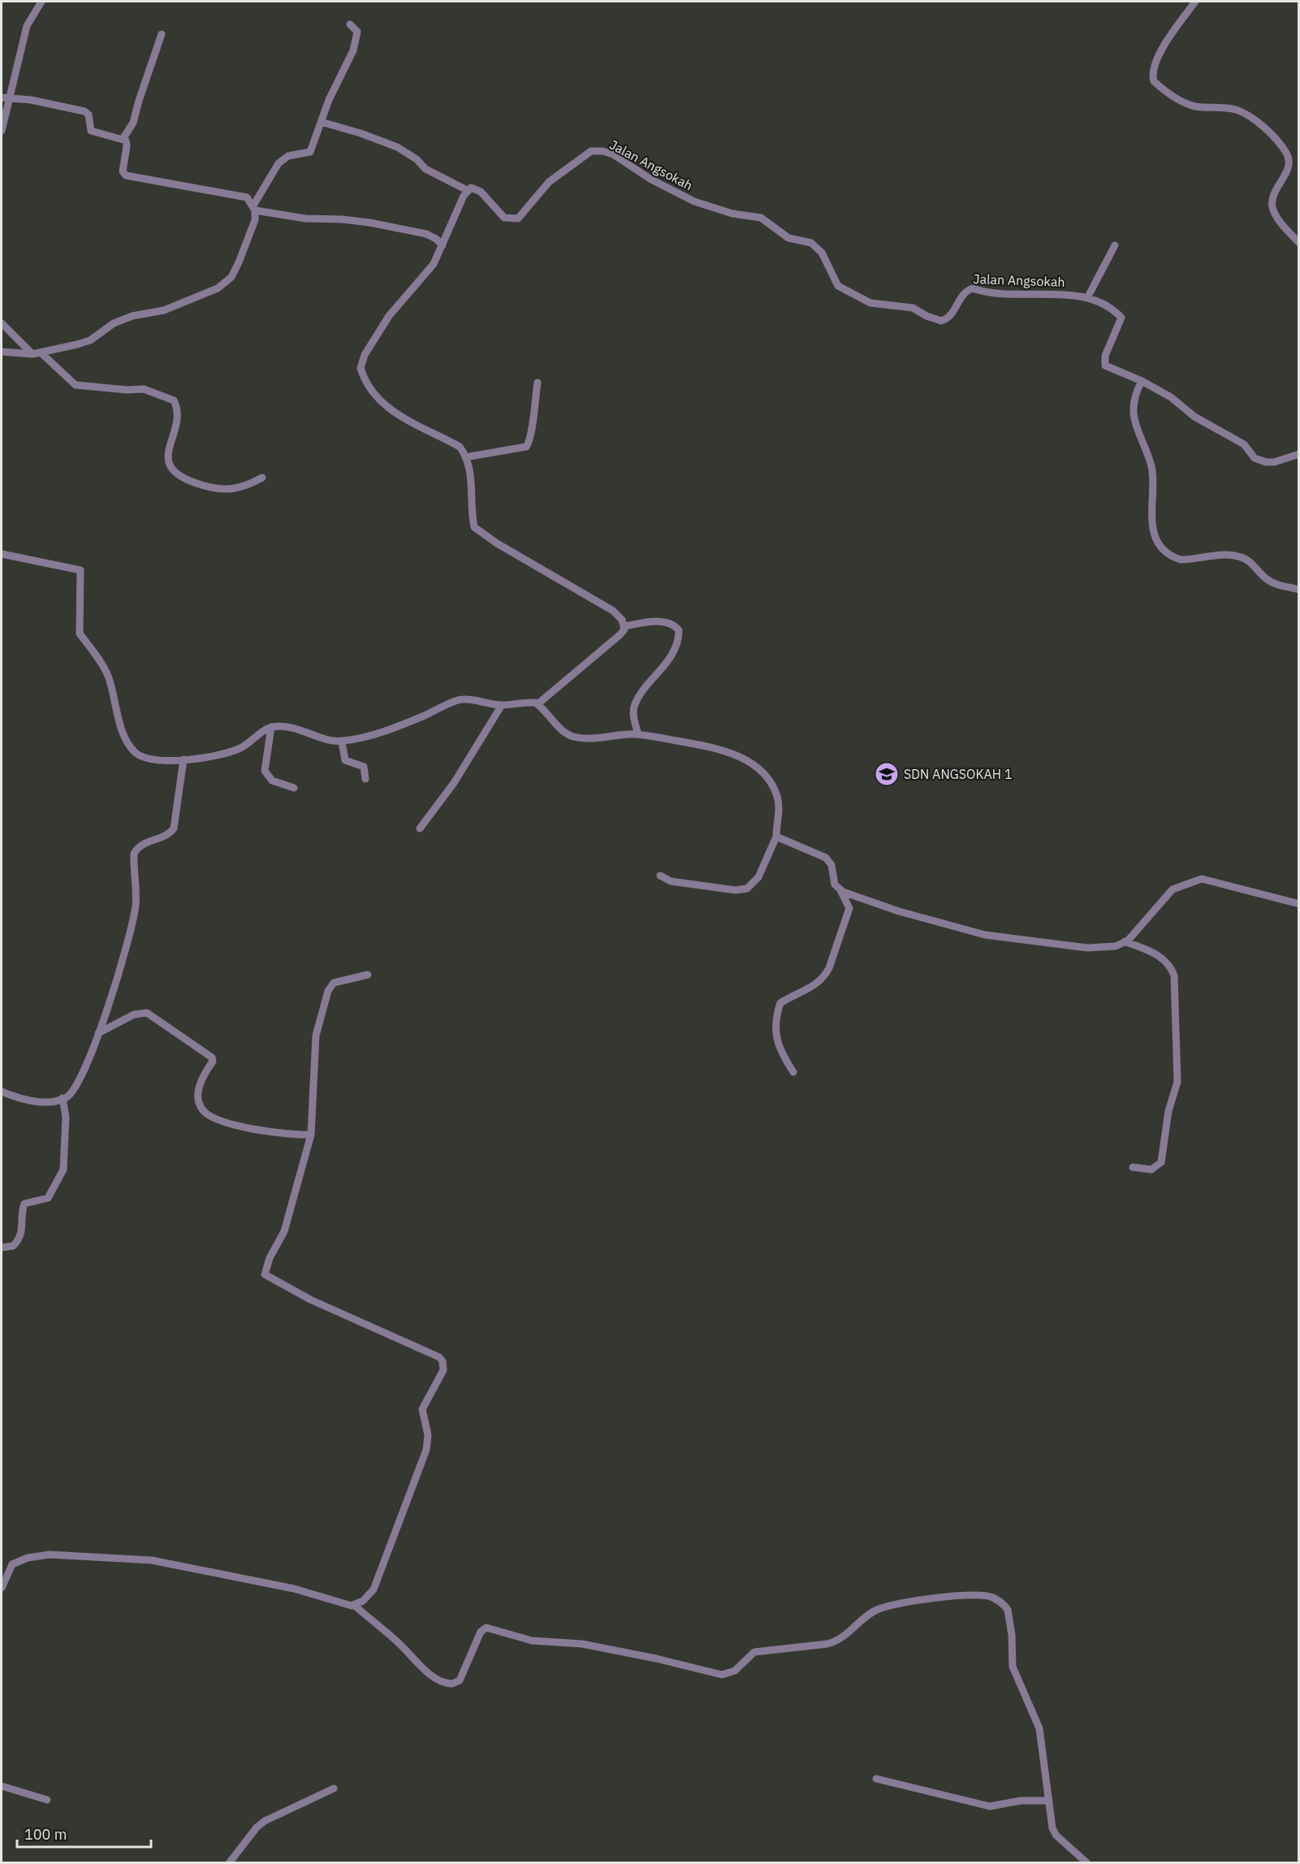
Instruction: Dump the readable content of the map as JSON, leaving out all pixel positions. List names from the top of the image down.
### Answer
{
  "streets": {
    "street": ["Jalan Angsokah"]
  },
  "places": {
    "school or university": ["SDN ANGSOKAH 1"]
  },
  "scale_bar": "100 m"
}
